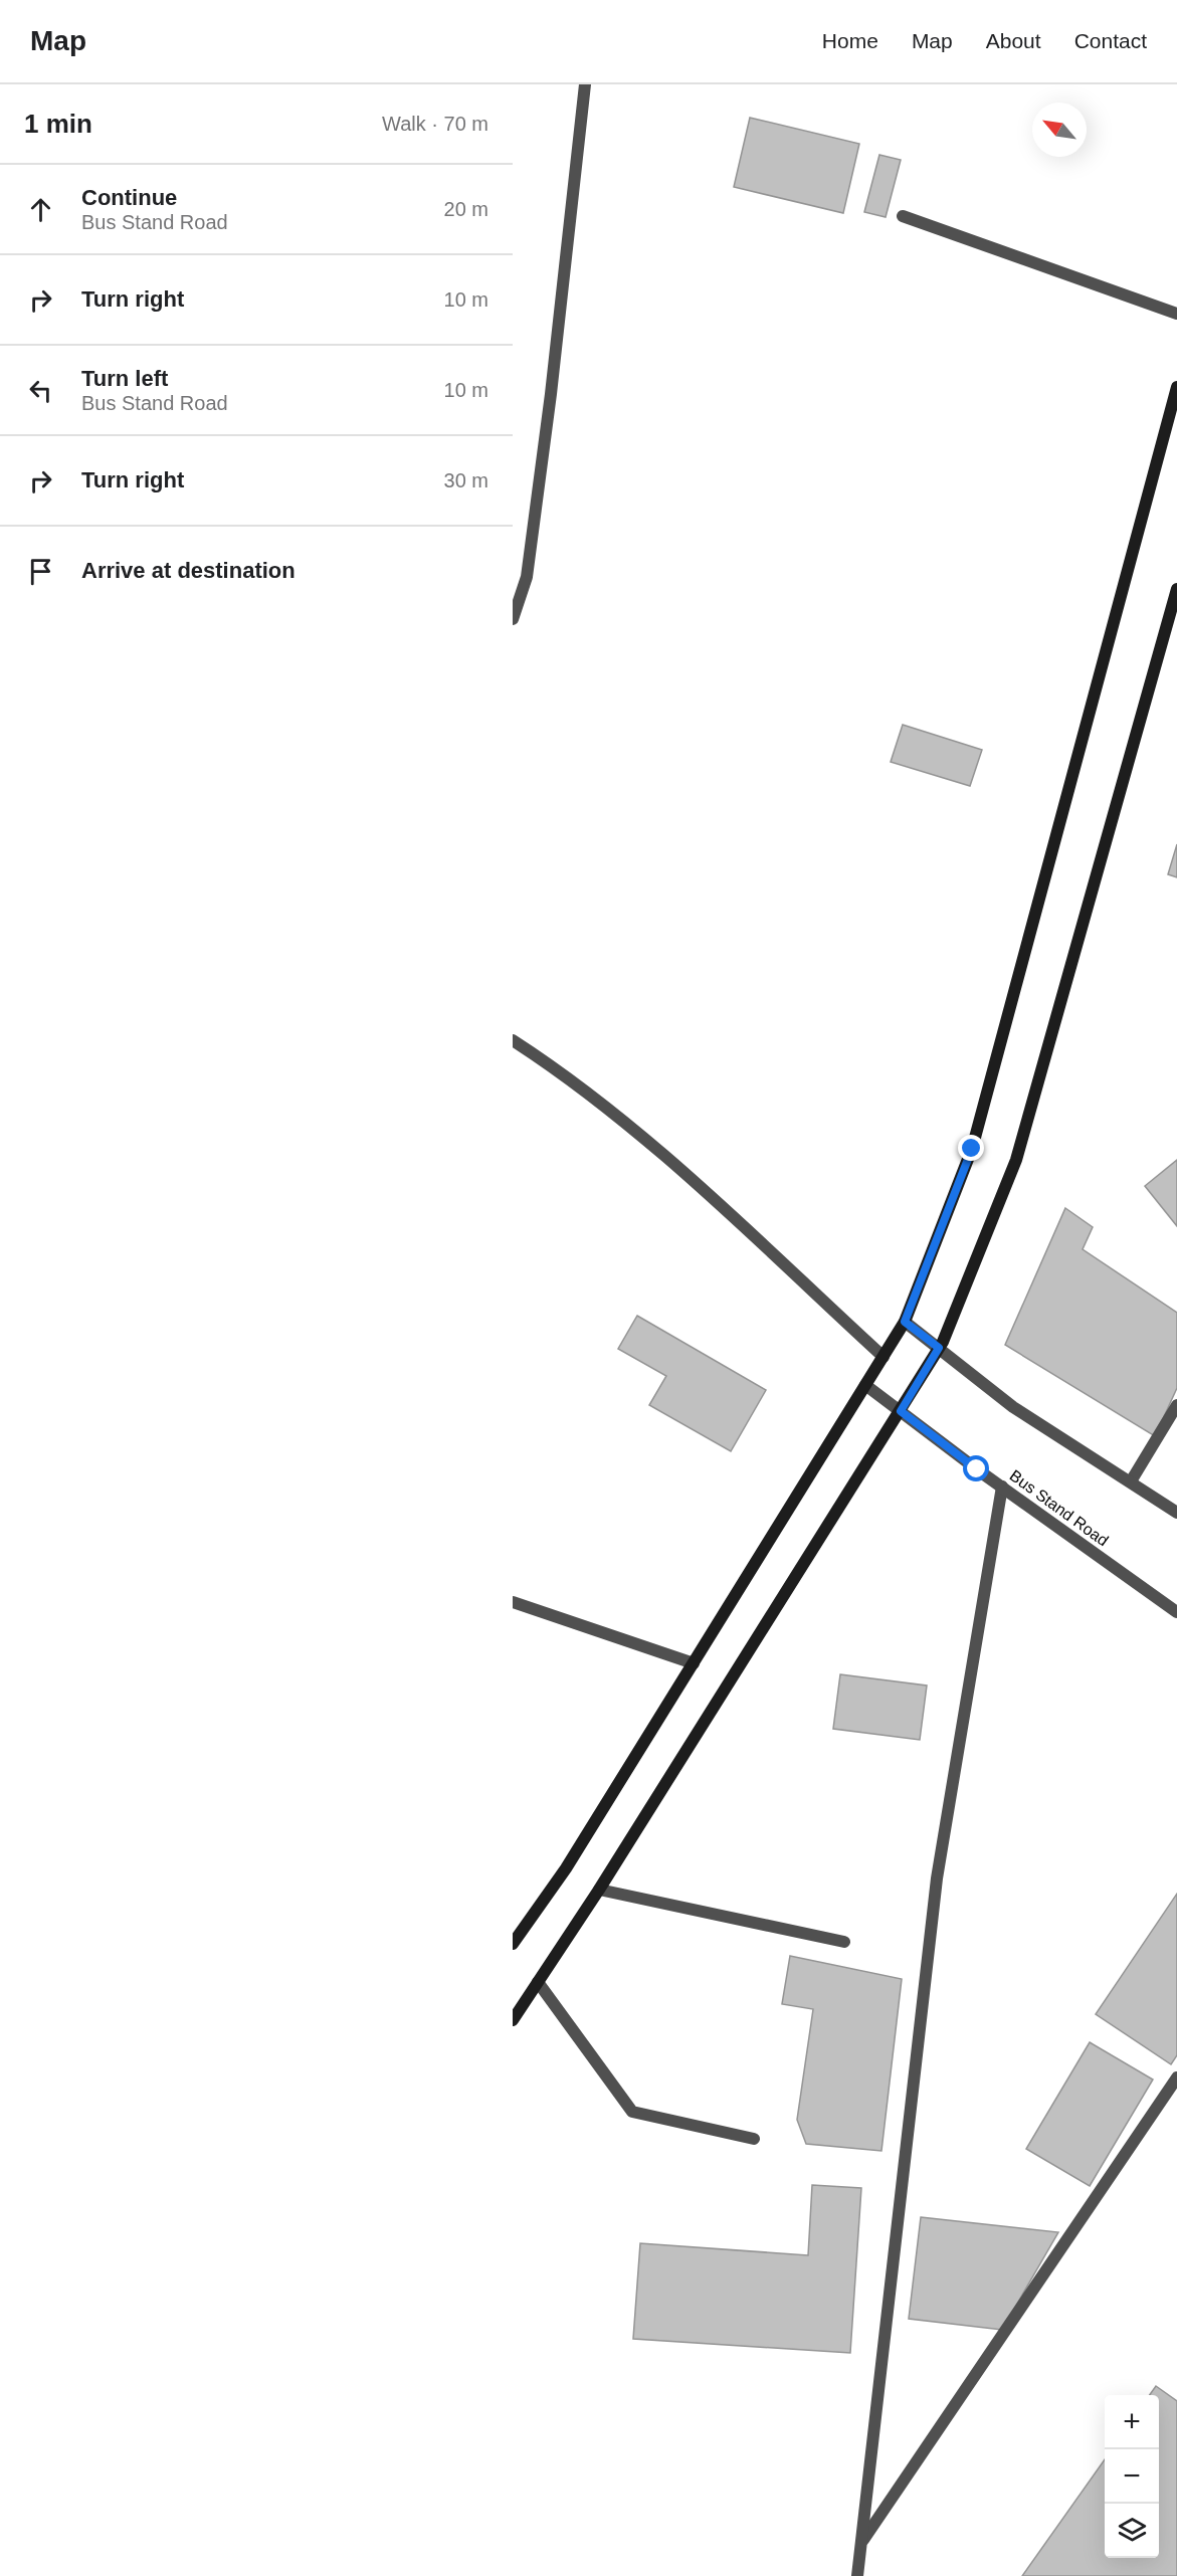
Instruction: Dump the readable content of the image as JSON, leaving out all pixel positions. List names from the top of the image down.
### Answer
{
  "streets": {
    "street": ["Bus Stand Road"]
  },
  "north": "top left",
  "page": {
    "header": "Map",
    "nav": [
      "Home",
      "Map",
      "About",
      "Contact"
    ],
    "heading": ["1 min", "Walk · 70 m"],
    "list": [
      ["Continue", "Bus Stand Road", "20 m"],
      ["Turn right", "10 m"],
      ["Turn left", "Bus Stand Road", "10 m"],
      ["Turn right", "30 m"],
      "Arrive at destination"
    ],
    "map_buttons": ["+", "−"]
  }
}
